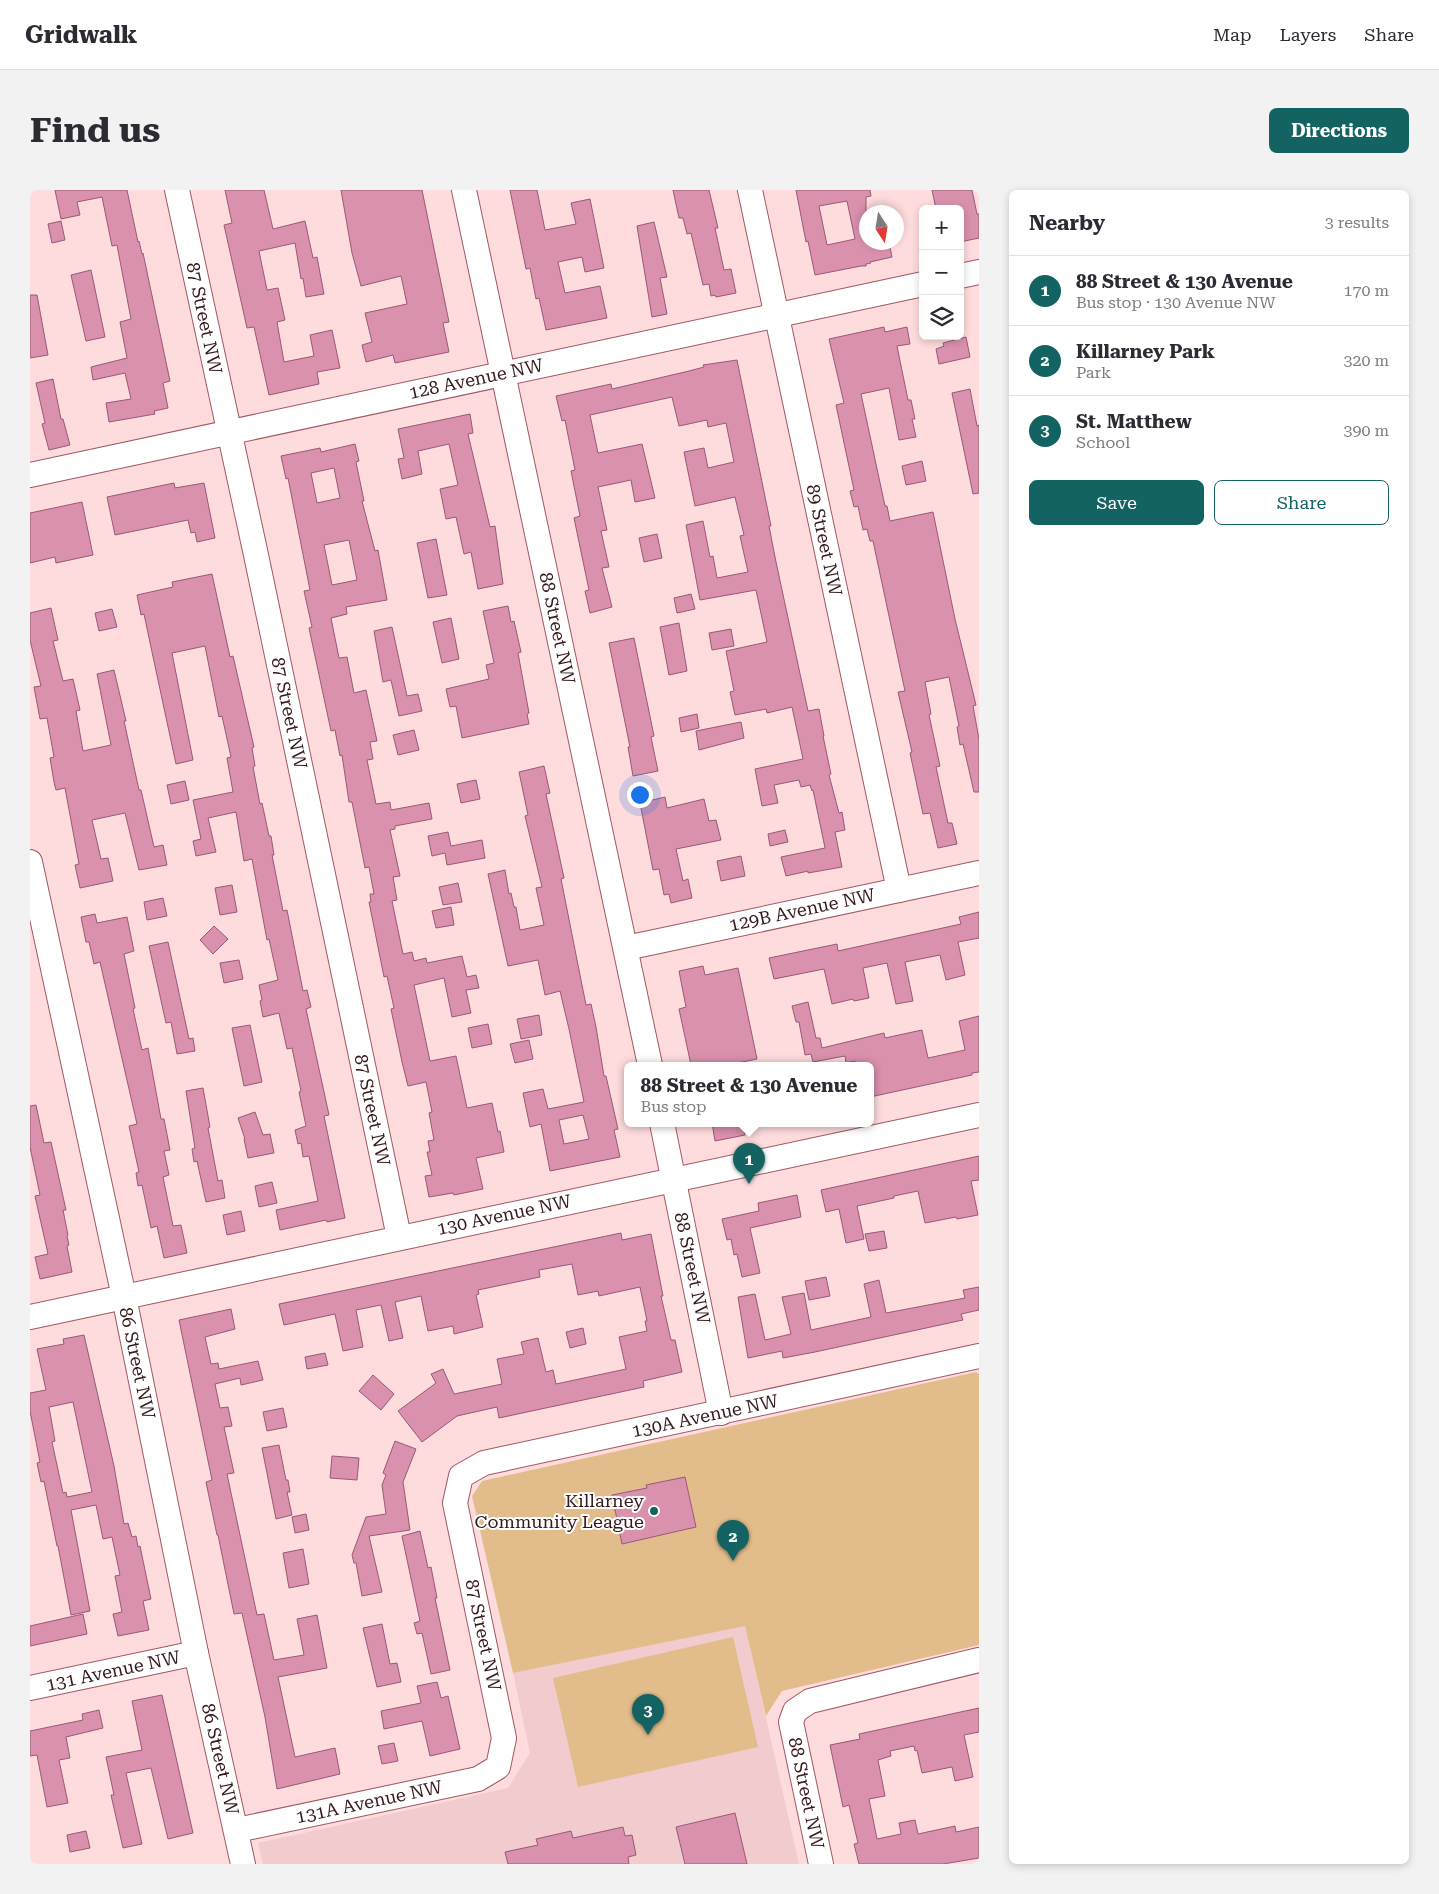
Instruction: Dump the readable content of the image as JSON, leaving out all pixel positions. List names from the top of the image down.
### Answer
{
  "streets": {
    "street": [
      "87 Street NW",
      "128 Avenue NW",
      "89 Street NW",
      "88 Street NW",
      "129B Avenue NW",
      "130 Avenue NW",
      "86 Street NW",
      "130A Avenue NW",
      "131 Avenue NW",
      "131A Avenue NW"
    ]
  },
  "crossings": [
    ["87 Street NW", "128 Avenue NW"],
    ["87 Street NW", "130 Avenue NW"],
    ["87 Street NW", "130A Avenue NW"],
    ["87 Street NW", "131A Avenue NW"],
    ["128 Avenue NW", "89 Street NW"],
    ["128 Avenue NW", "88 Street NW"],
    ["89 Street NW", "129B Avenue NW"],
    ["88 Street NW", "129B Avenue NW"],
    ["88 Street NW", "130 Avenue NW"],
    ["88 Street NW", "130A Avenue NW"],
    ["130 Avenue NW", "86 Street NW"],
    ["86 Street NW", "131 Avenue NW"],
    ["86 Street NW", "131A Avenue NW"]
  ],
  "places": ["Killarney Community League"],
  "north": "bottom",
  "page": {
    "header": "Gridwalk",
    "nav": ["Map", "Layers", "Share"],
    "buttons": [
      "Directions",
      ["Save", "Share"]
    ],
    "title": "Find us",
    "heading": ["Nearby", "3 results"],
    "map_buttons": ["+", "−"],
    "list": [
      {
        "mark": "1",
        "name": "88 Street & 130 Avenue",
        "note": "Bus stop · 130 Avenue NW",
        "value": "170 m"
      },
      {
        "mark": "2",
        "name": "Killarney Park",
        "note": "Park",
        "value": "320 m"
      },
      {
        "mark": "3",
        "name": "St. Matthew",
        "note": "School",
        "value": "390 m"
      }
    ],
    "popup": ["88 Street & 130 Avenue", "Bus stop"],
    "pins": ["1", "2", "3"]
  }
}
